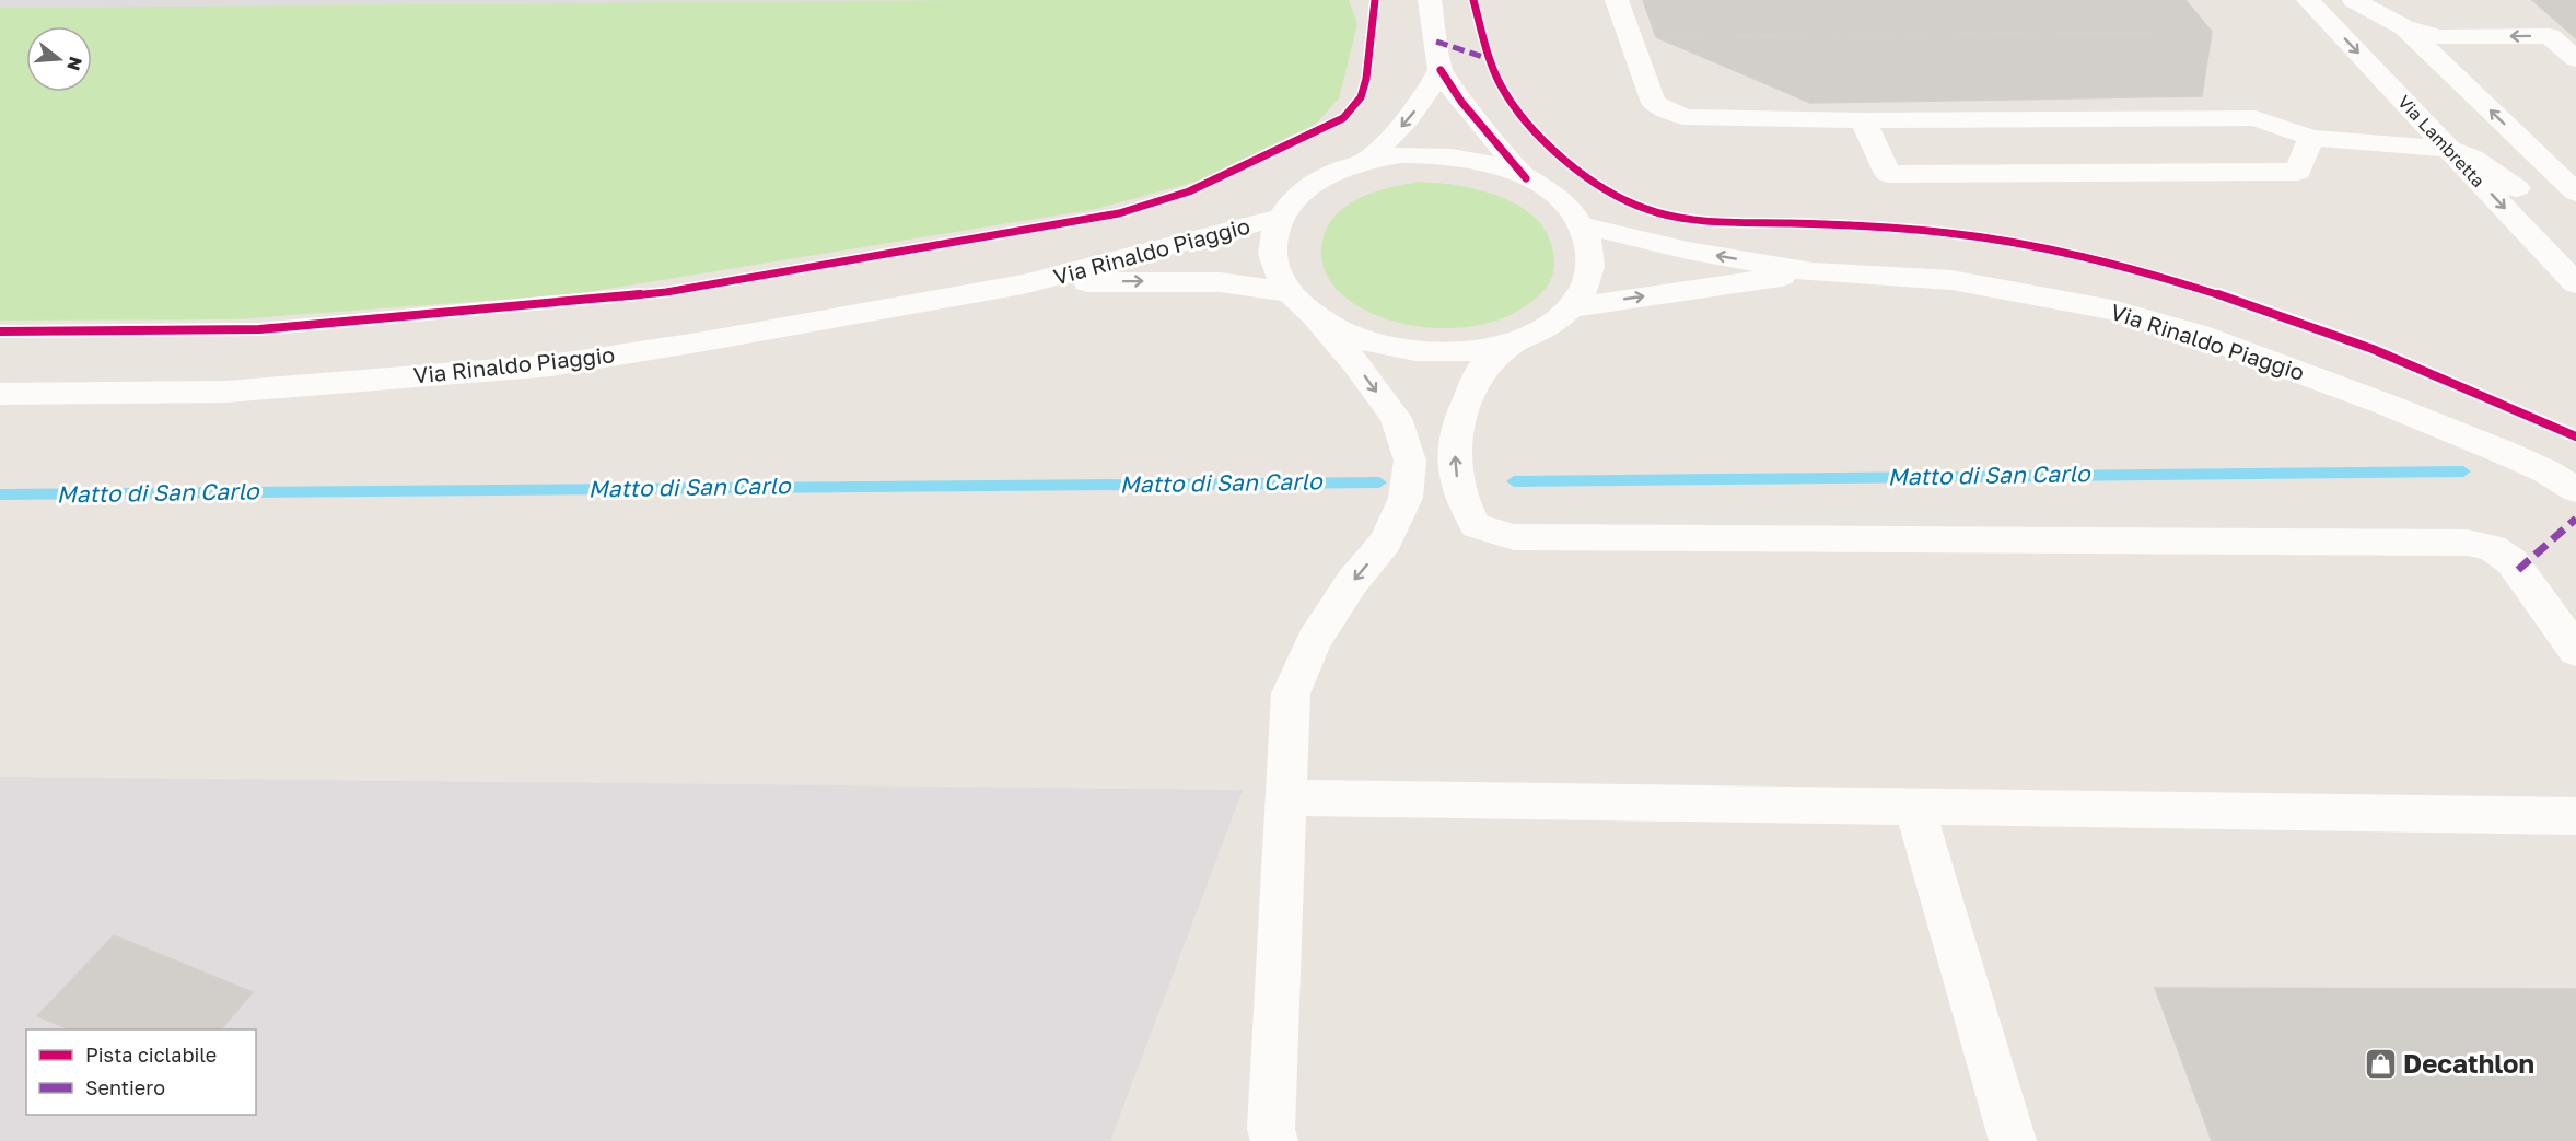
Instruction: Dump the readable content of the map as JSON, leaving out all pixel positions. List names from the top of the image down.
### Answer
{
  "streets": {
    "street": ["Via Lambretta", "Via Rinaldo Piaggio"]
  },
  "water": ["Matto di San Carlo"],
  "places": {
    "shop": ["Decathlon"]
  },
  "legend": ["Pista ciclabile", "Sentiero"],
  "north": "right"
}
